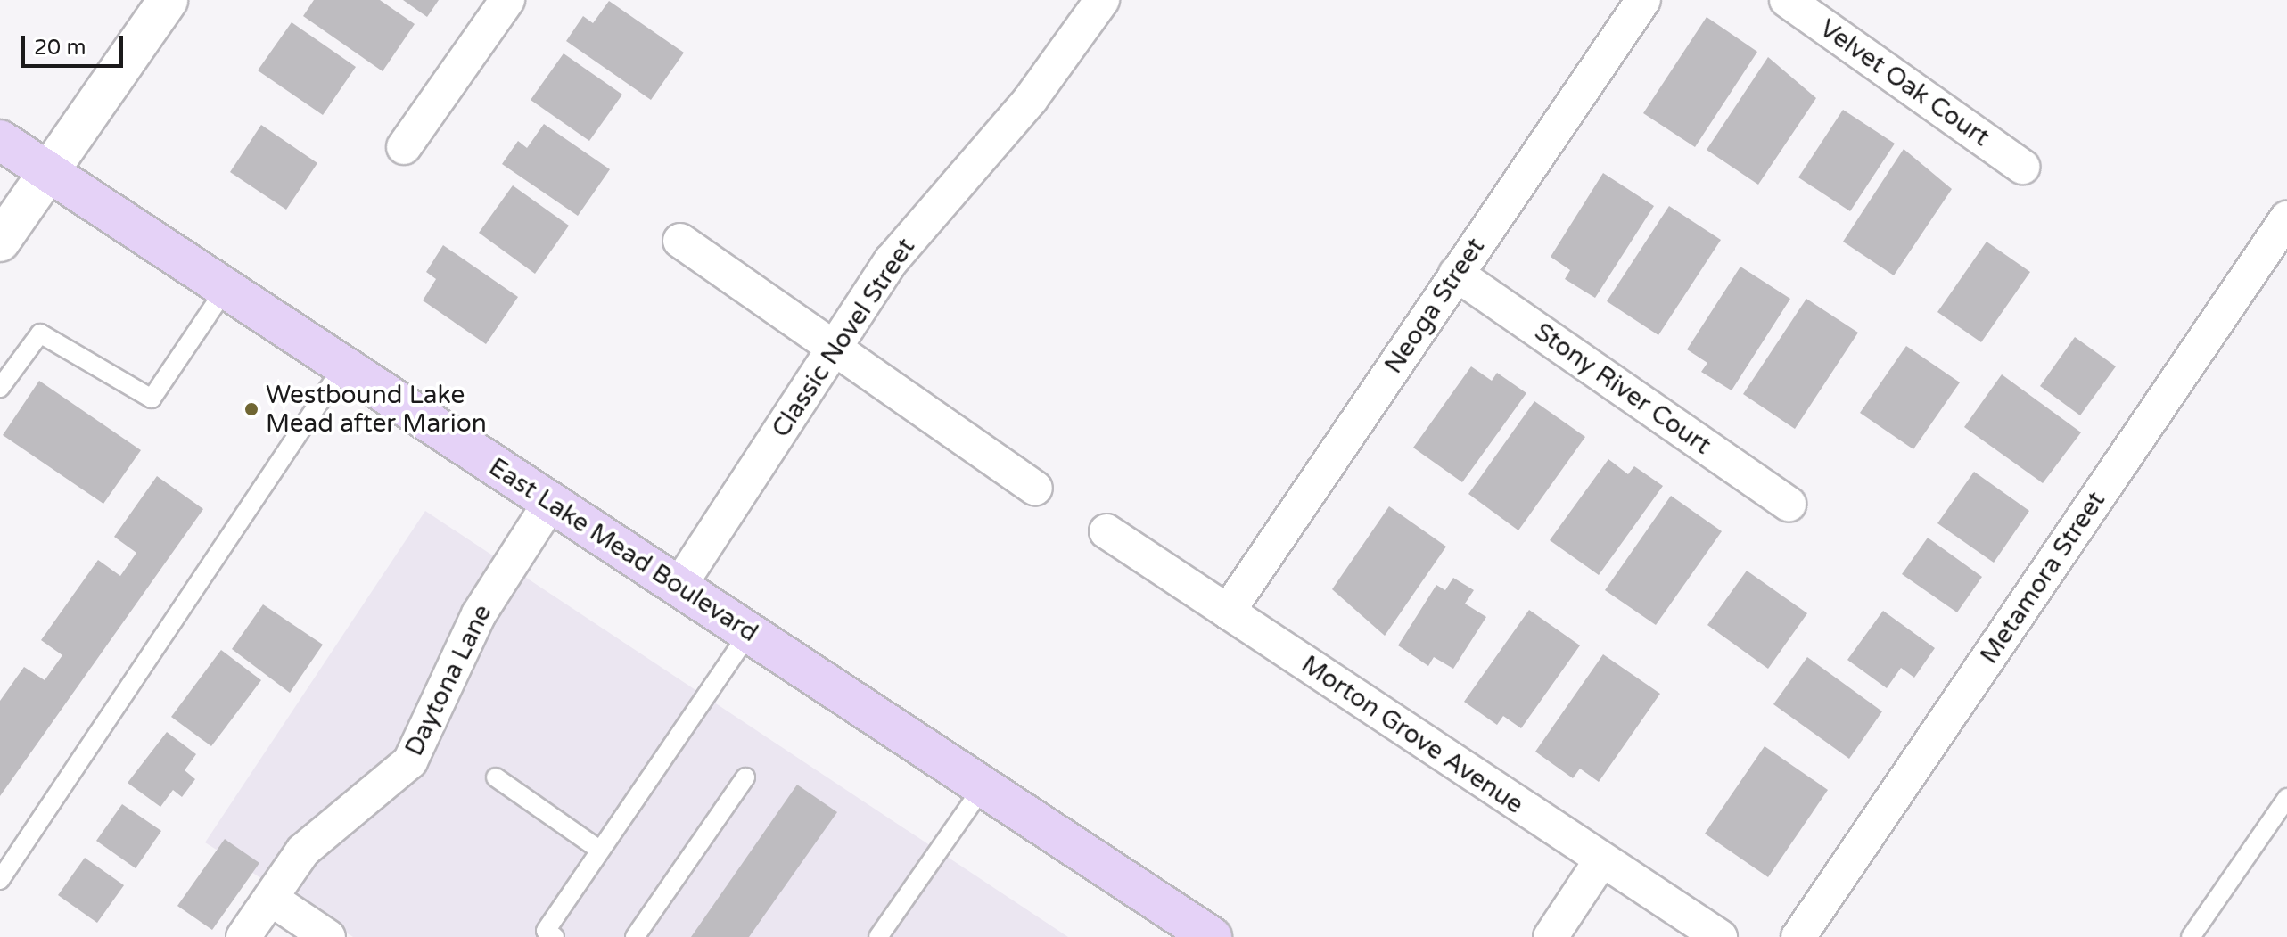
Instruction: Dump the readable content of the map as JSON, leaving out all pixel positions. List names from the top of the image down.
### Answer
{
  "streets": {
    "main road": ["East Lake Mead Boulevard"],
    "street": [
      "Velvet Oak Court",
      "Neoga Street",
      "Classic Novel Street",
      "Stony River Court",
      "Metamora Street",
      "Daytona Lane",
      "Morton Grove Avenue"
    ]
  },
  "crossings": [
    ["Neoga Street", "Stony River Court"],
    ["Neoga Street", "Morton Grove Avenue"],
    ["Classic Novel Street", "East Lake Mead Boulevard"],
    ["East Lake Mead Boulevard", "Daytona Lane"]
  ],
  "places": ["Westbound Lake Mead after Marion"],
  "scale_bar": "20 m"
}
